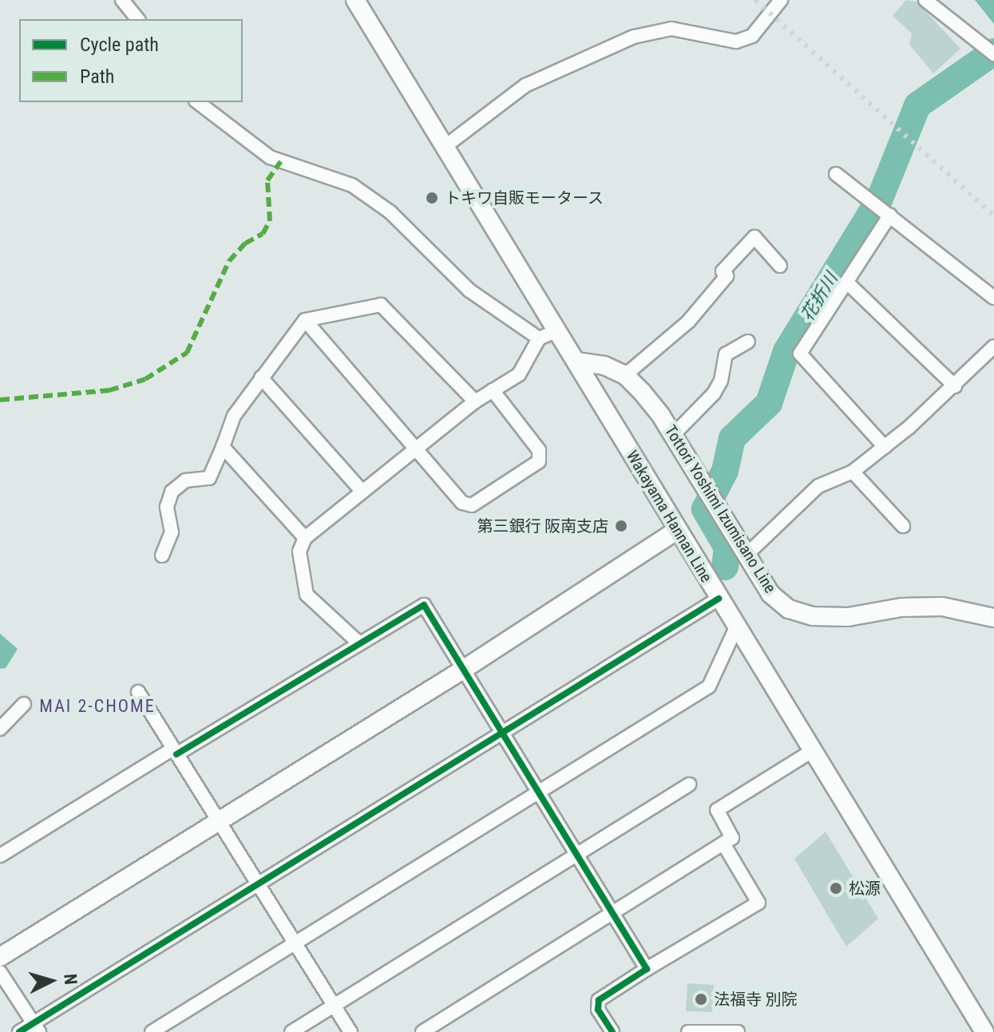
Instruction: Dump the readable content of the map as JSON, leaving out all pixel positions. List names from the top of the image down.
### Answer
{
  "streets": {
    "main road": ["Tottori Yoshimi Izumisano Line", "Wakayama Hannan Line"]
  },
  "districts": ["MAI 2-CHOME"],
  "water": ["花折川"],
  "places": [
    "トキワ自販モータース",
    "第三銀行 阪南支店",
    "松源",
    "法福寺 別院"
  ],
  "legend": ["Cycle path", "Path"],
  "north": "right"
}
